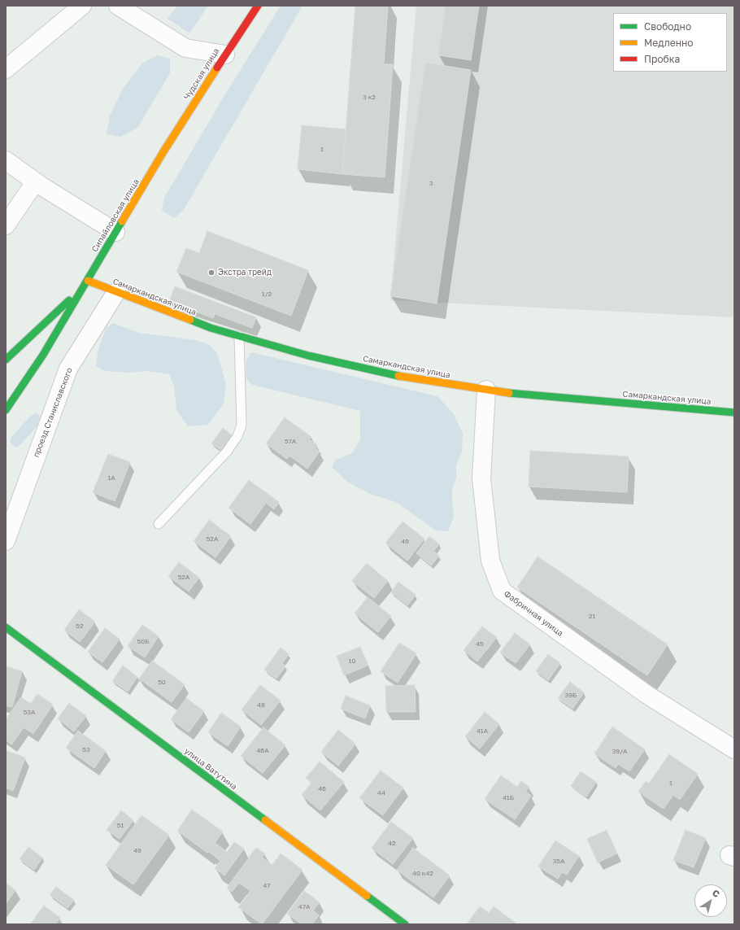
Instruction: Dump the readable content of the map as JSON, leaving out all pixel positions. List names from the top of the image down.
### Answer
{
  "streets": {
    "street": [
      "Чудская улица",
      "Сипайловская улица",
      "Самаркандская улица",
      "проезд Станиславского",
      "Фабричная улица",
      "улица Ватутина"
    ]
  },
  "crossings": [
    ["Чудская улица", "Сипайловская улица"],
    ["Сипайловская улица", "Самаркандская улица"],
    ["Самаркандская улица", "проезд Станиславского"],
    ["Самаркандская улица", "Фабричная улица"]
  ],
  "places": ["Экстра трейд"],
  "house_numbers": [
    "3 к2",
    "1",
    "3",
    "1/2",
    "57А",
    "1А",
    "52А",
    "49",
    "52А",
    "21",
    "52",
    "50Б",
    "45",
    "10",
    "50",
    "39Б",
    "48",
    "53А",
    "41А",
    "53",
    "46А",
    "39/А",
    "1",
    "46",
    "44",
    "41Б",
    "51",
    "42",
    "49",
    "35А",
    "40 к42",
    "47",
    "47А"
  ],
  "legend": ["Свободно", "Медленно", "Пробка"],
  "north": "top right"
}
